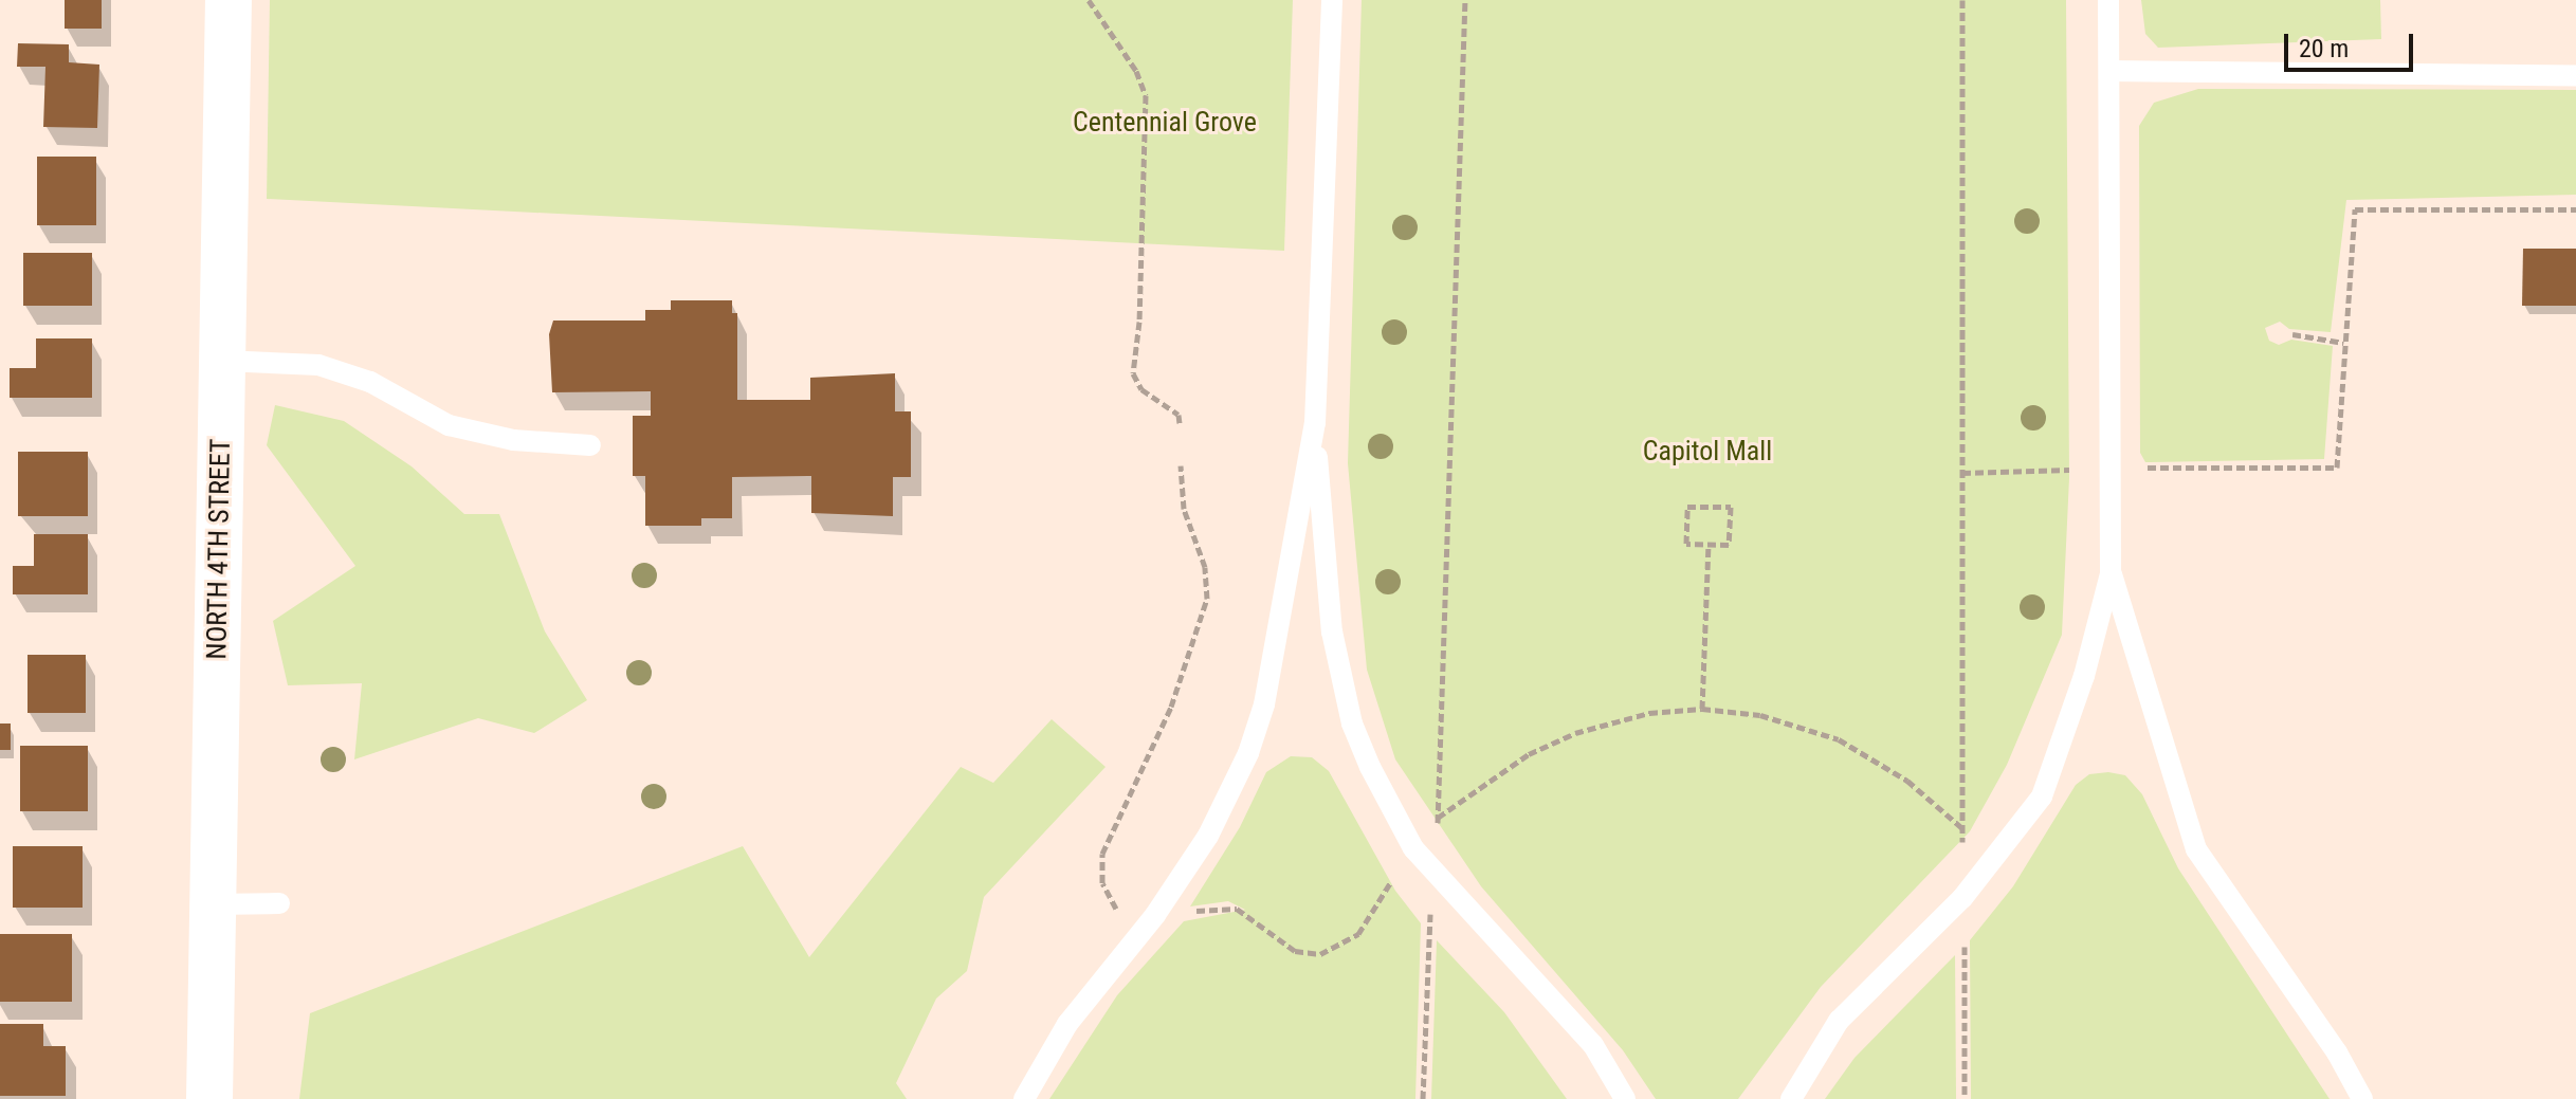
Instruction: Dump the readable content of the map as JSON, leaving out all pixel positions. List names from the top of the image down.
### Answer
{
  "streets": {
    "street": ["NORTH 4TH STREET"]
  },
  "parks": ["Centennial Grove", "Capitol Mall"],
  "scale_bar": "20 m"
}
